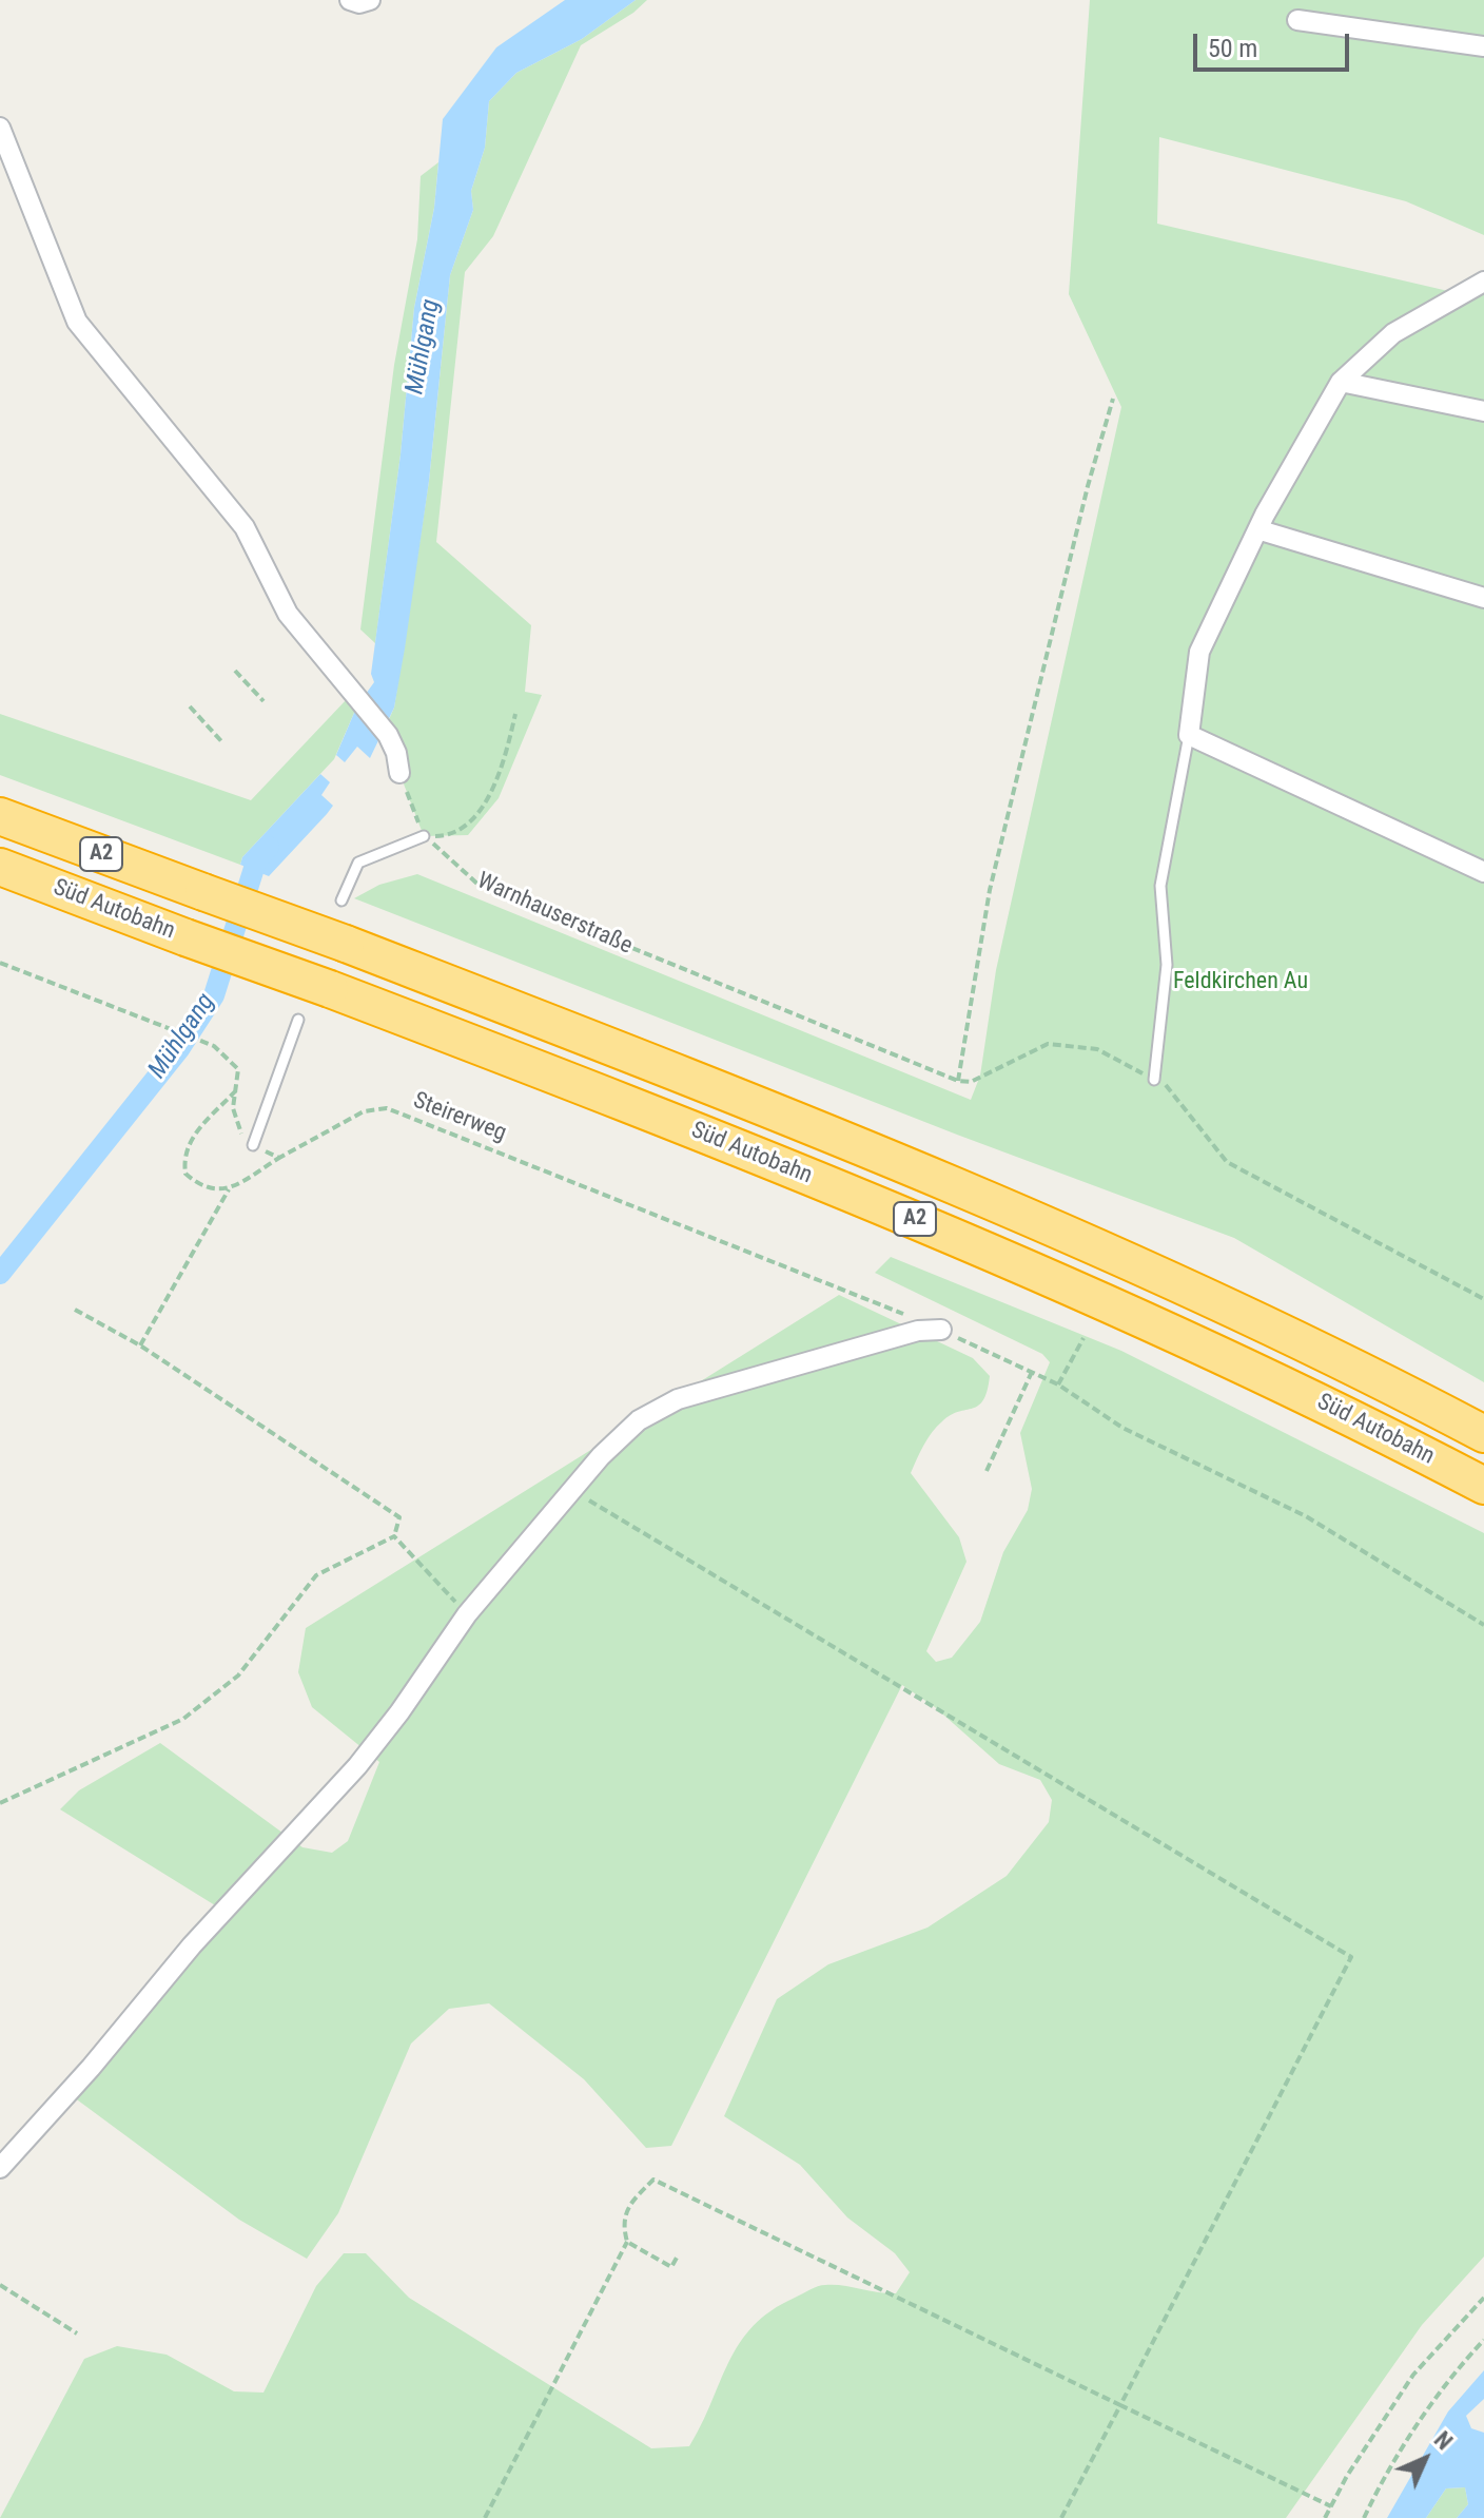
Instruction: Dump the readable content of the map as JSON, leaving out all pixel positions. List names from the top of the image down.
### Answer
{
  "streets": {
    "highway": ["A2", "Süd Autobahn"],
    "path": ["Warnhauserstraße", "Steirerweg"]
  },
  "water": ["Mühlgang"],
  "parks": ["Feldkirchen Au"],
  "scale_bar": "50 m",
  "north": "top right"
}
